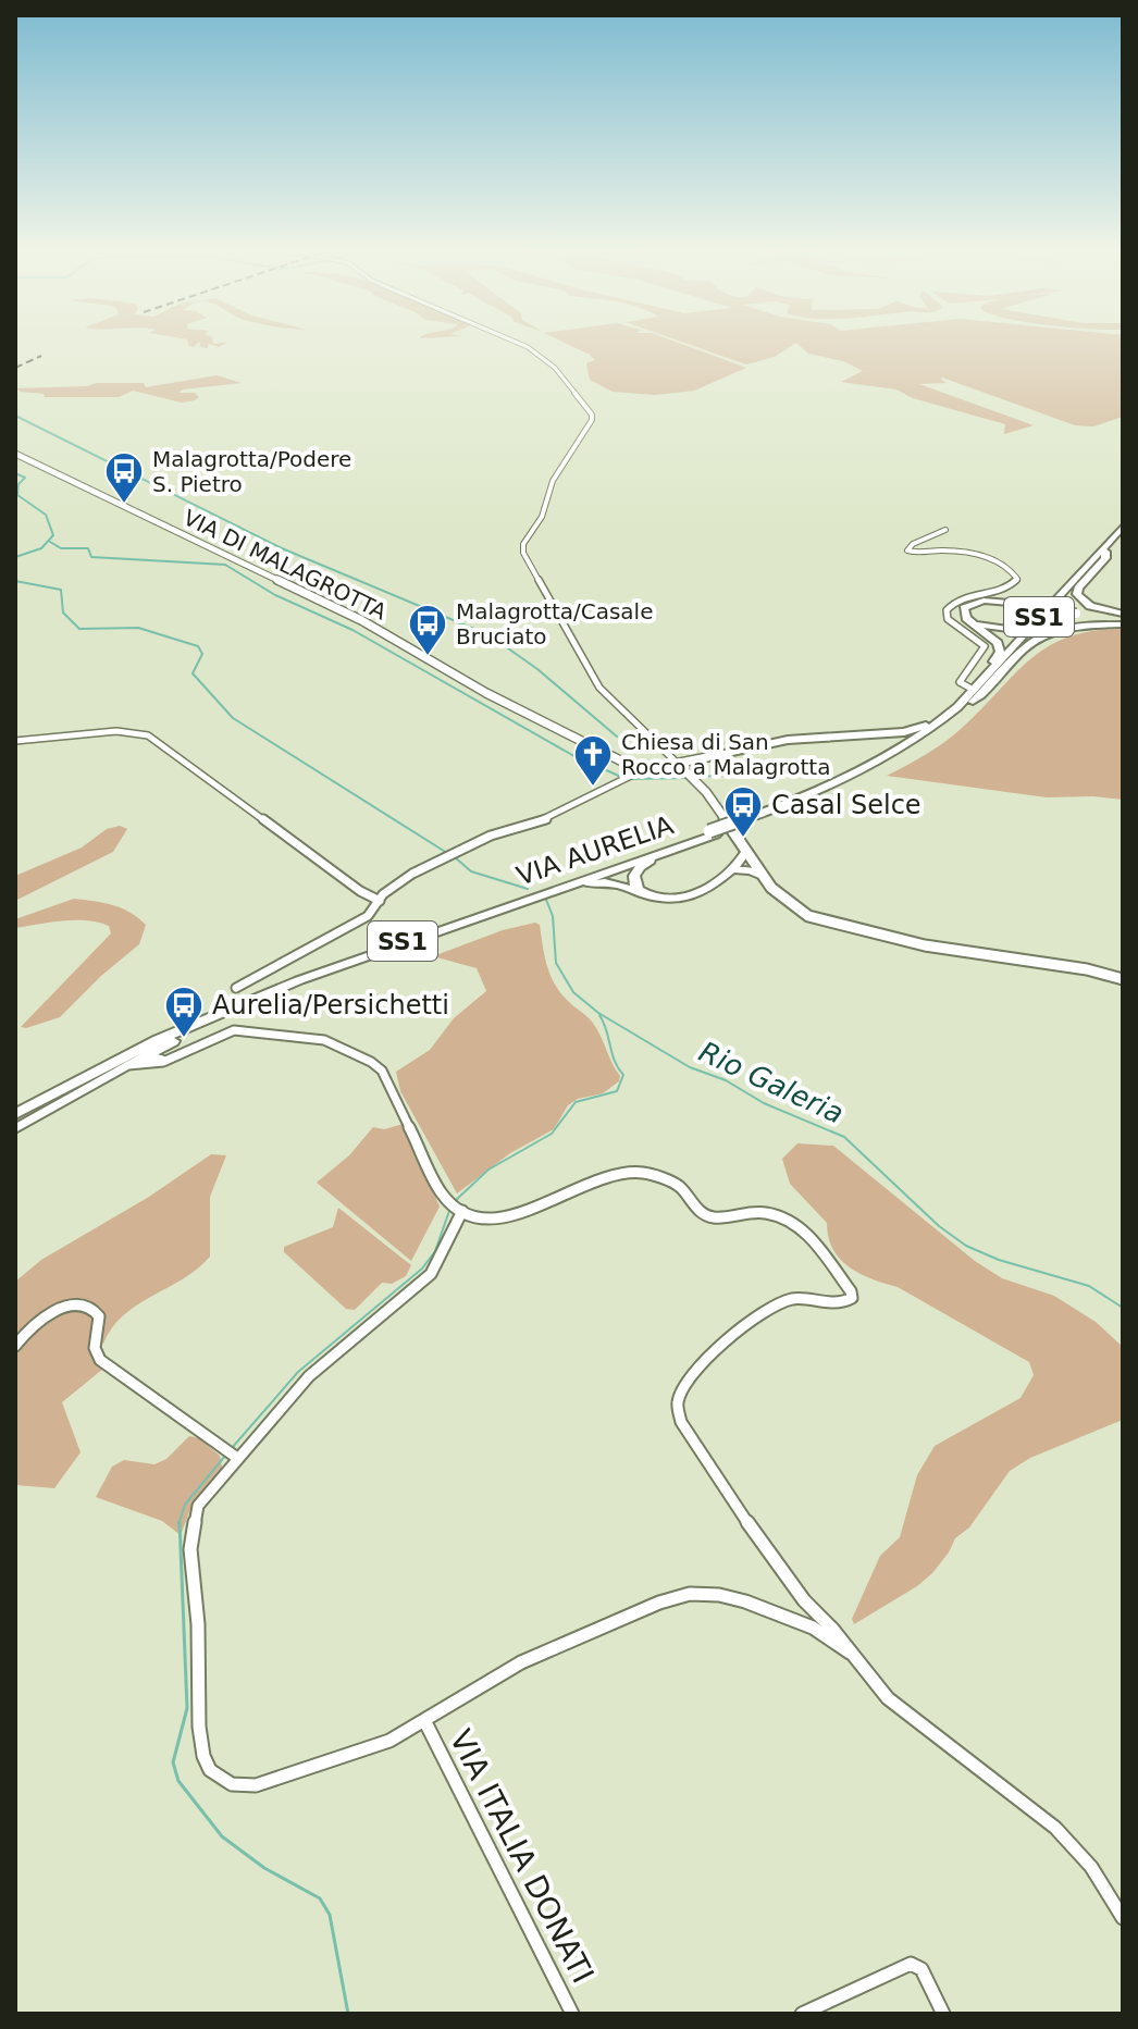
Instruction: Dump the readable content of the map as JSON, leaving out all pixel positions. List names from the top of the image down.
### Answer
{
  "streets": {
    "highway": ["SS1", "VIA AURELIA"],
    "main road": ["VIA DI MALAGROTTA"],
    "street": ["VIA ITALIA DONATI"]
  },
  "water": ["Rio Galeria"],
  "places": {
    "bus stop": [
      "Malagrotta/Podere S. Pietro",
      "Malagrotta/Casale Bruciato",
      "Casal Selce",
      "Aurelia/Persichetti"
    ],
    "church": ["Chiesa di San Rocco a Malagrotta"]
  }
}
